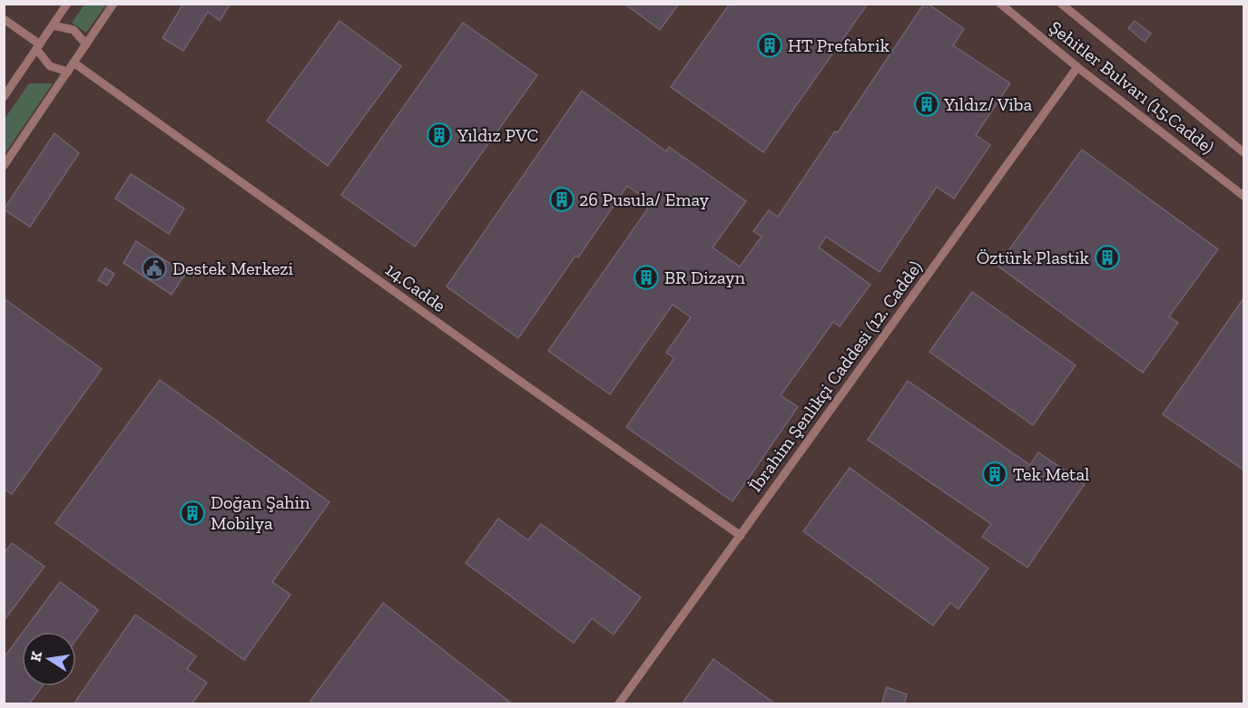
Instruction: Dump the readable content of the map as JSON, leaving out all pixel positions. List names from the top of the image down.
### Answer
{
  "streets": {
    "street": ["Şehitler Bulvarı (15.Cadde)", "14.Cadde", "İbrahim Şenlikçi Caddesi (12. Cadde)"]
  },
  "crossings": [
    ["Şehitler Bulvarı (15.Cadde)", "İbrahim Şenlikçi Caddesi (12. Cadde)"],
    ["14.Cadde", "İbrahim Şenlikçi Caddesi (12. Cadde)"]
  ],
  "places": {
    "building": [
      "HT Prefabrik",
      "Yıldız/ Viba",
      "Yıldız PVC",
      "26 Pusula/ Emay",
      "Öztürk Plastik",
      "BR Dizayn",
      "Tek Metal",
      "Doğan Şahin Mobilya"
    ],
    "public building": ["Destek Merkezi"]
  },
  "north": "left"
}
